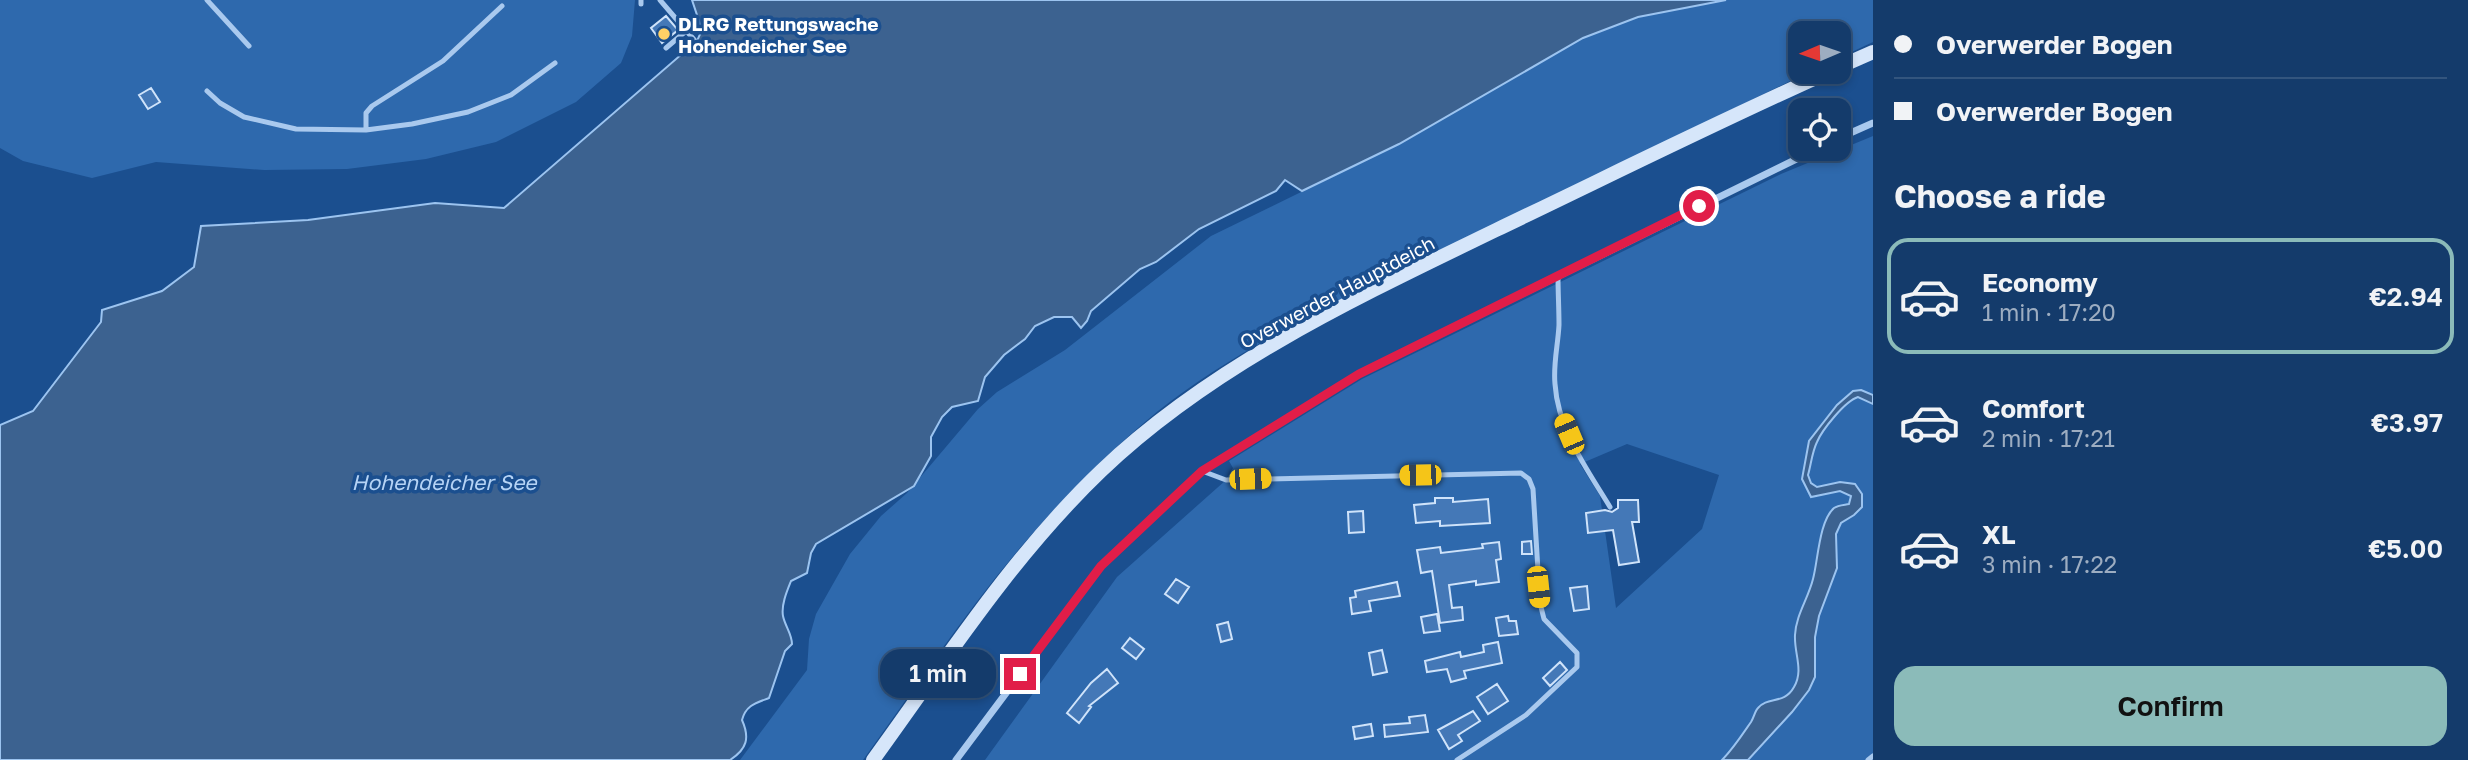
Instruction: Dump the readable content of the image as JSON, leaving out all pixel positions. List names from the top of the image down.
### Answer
{
  "streets": {
    "street": ["Overwerder Hauptdeich"]
  },
  "water": ["Hohendeicher See"],
  "places": ["DLRG Rettungswache Hohendeicher See"],
  "north": "left",
  "page": {
    "banner": ["Overwerder Bogen", "Overwerder Bogen"],
    "heading": "Choose a ride",
    "list": [
      {
        "name": "Economy",
        "note": "1 min · 17:20",
        "value": "€2.94"
      },
      {
        "name": "Comfort",
        "note": "2 min · 17:21",
        "value": "€3.97"
      },
      {
        "name": "XL",
        "note": "3 min · 17:22",
        "value": "€5.00"
      }
    ],
    "bubble": "1 min",
    "buttons": "Confirm"
  }
}
